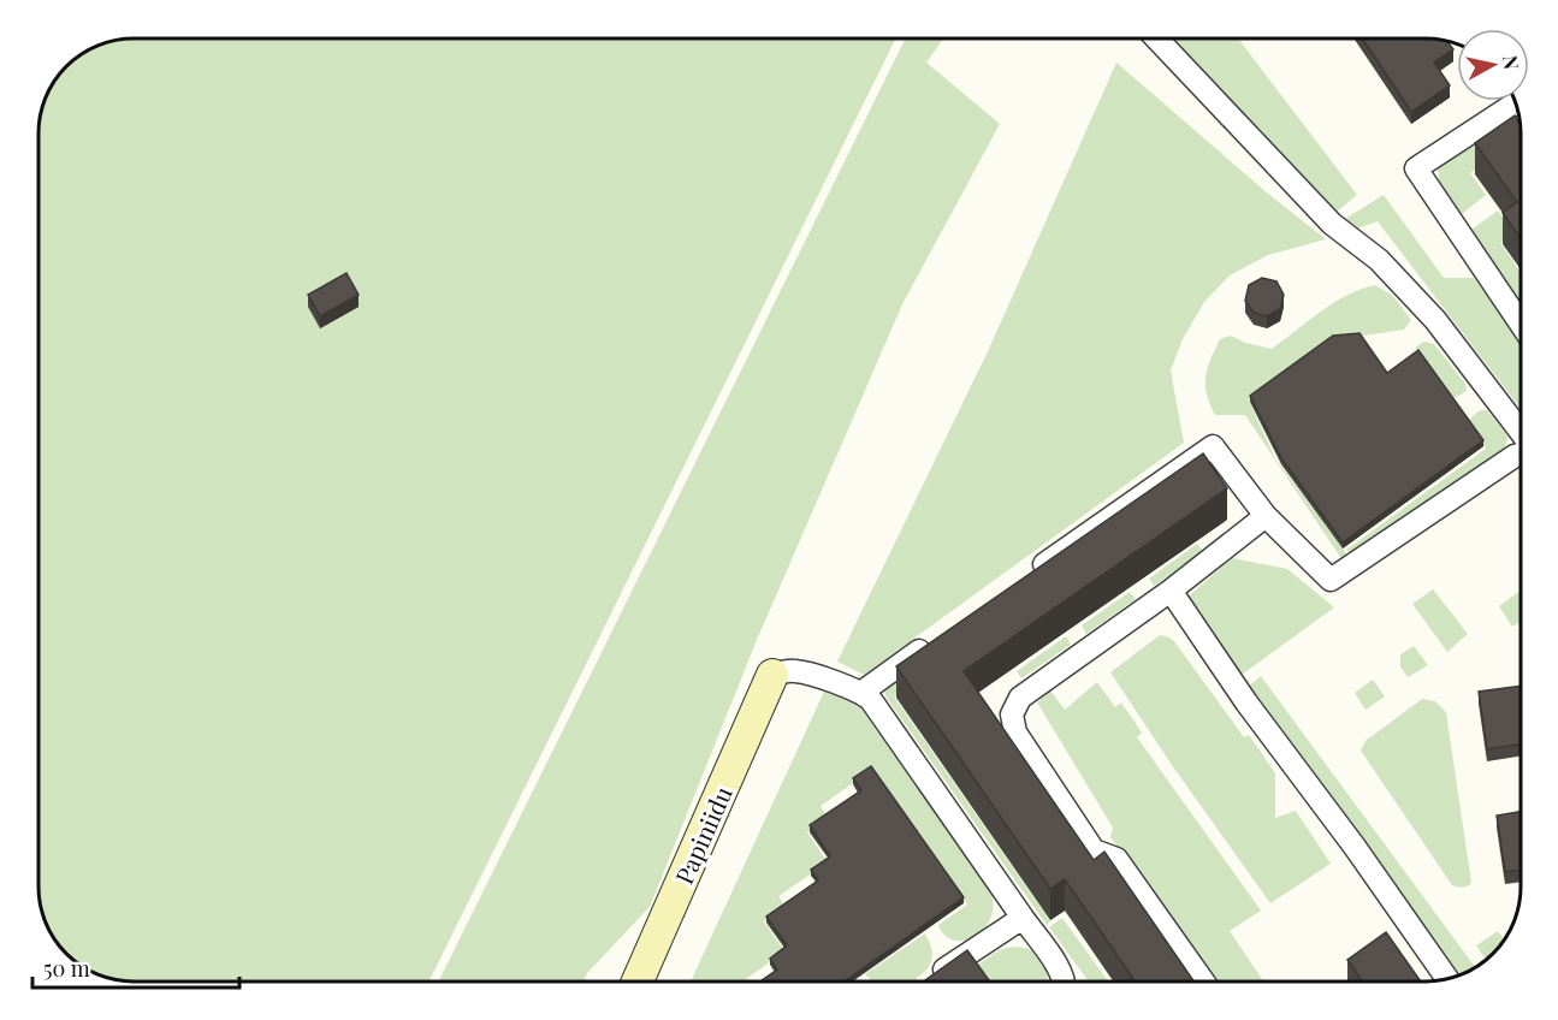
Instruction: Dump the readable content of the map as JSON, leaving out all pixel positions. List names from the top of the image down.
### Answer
{
  "streets": {
    "street": ["Papiniidu"]
  },
  "scale_bar": "50 m",
  "north": "right"
}
